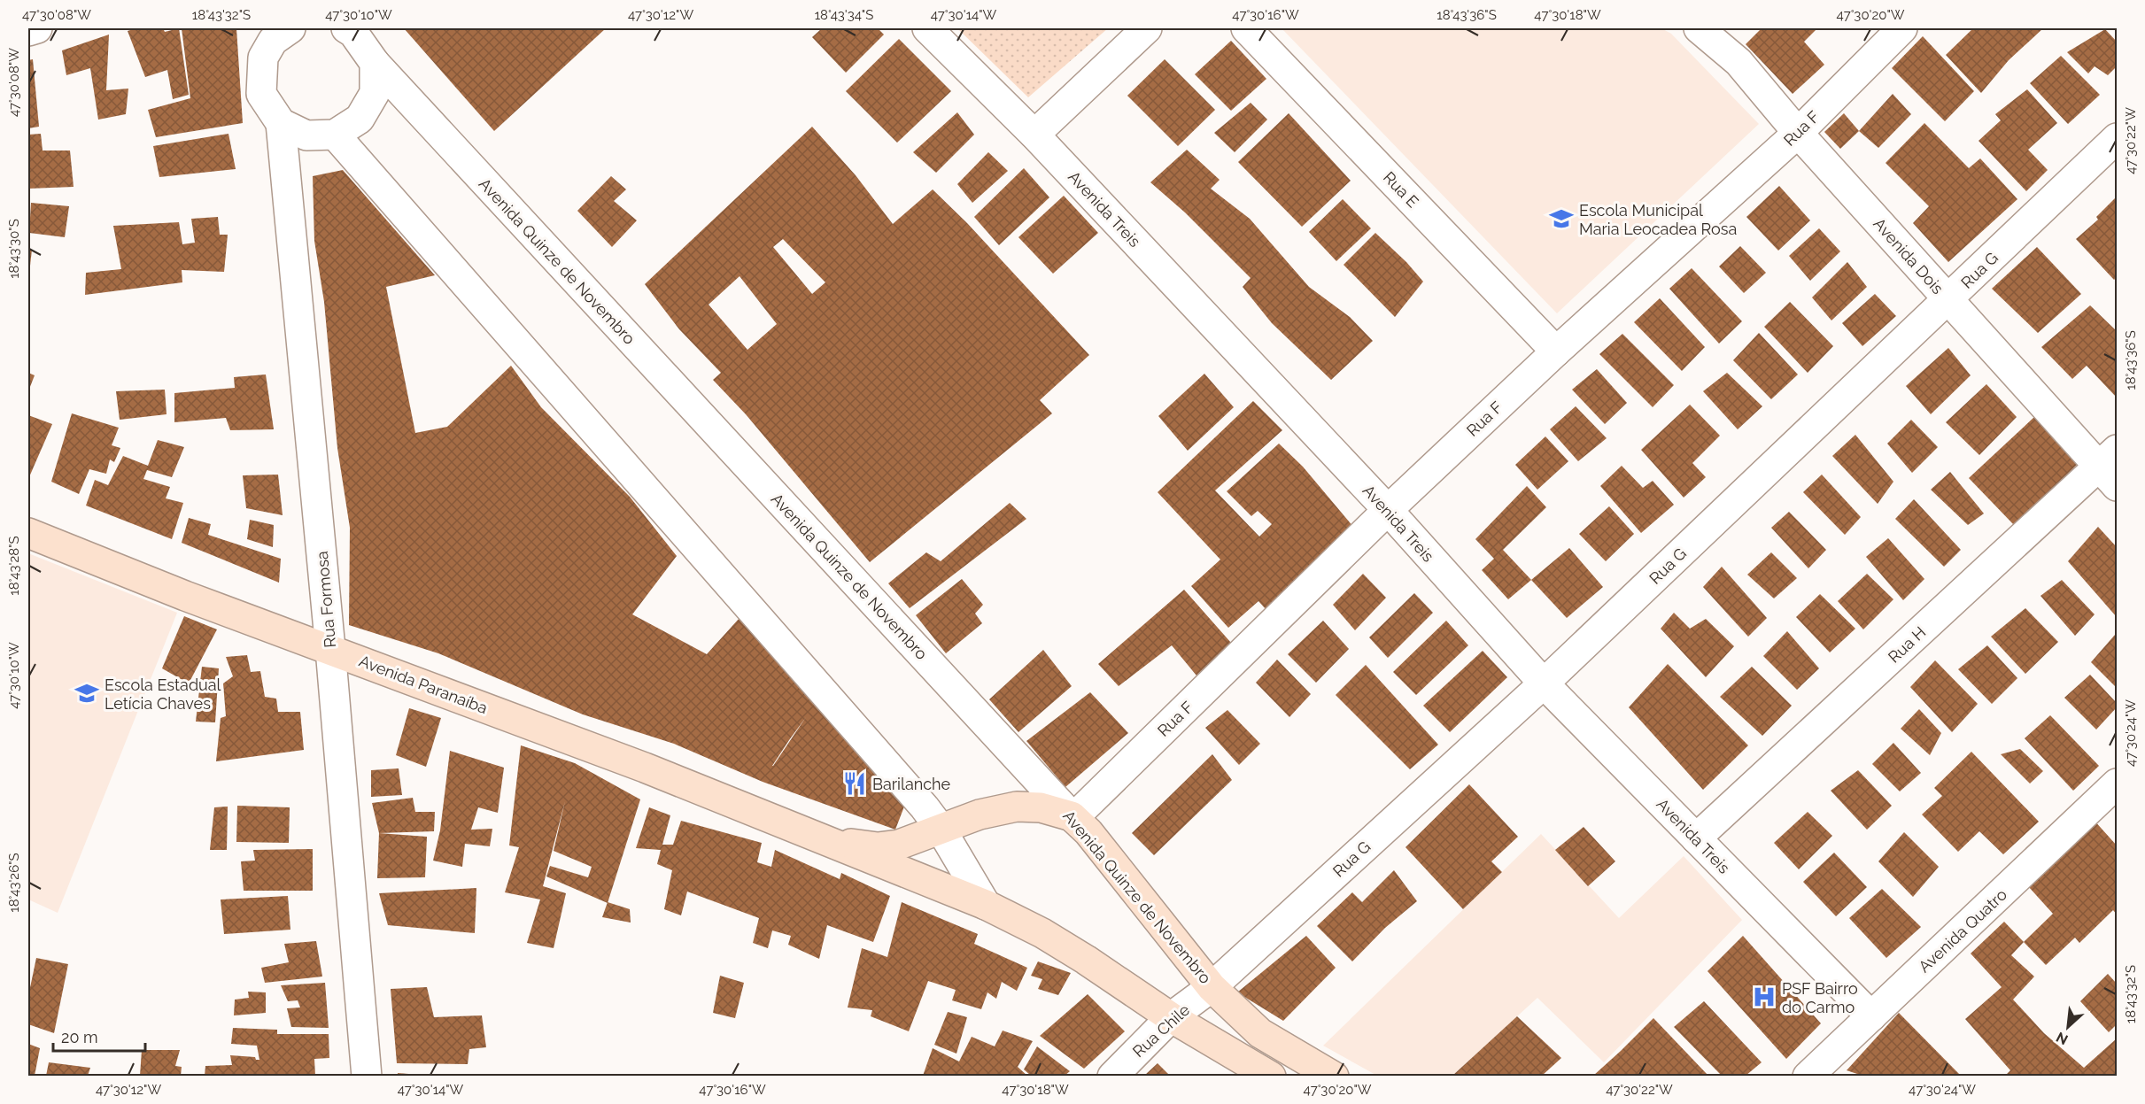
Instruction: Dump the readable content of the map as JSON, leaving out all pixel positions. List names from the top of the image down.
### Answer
{
  "streets": {
    "main road": ["Avenida Quinze de Novembro", "Avenida Paranaíba"],
    "street": [
      "Rua F",
      "Rua E",
      "Avenida Treis",
      "Avenida Dois",
      "Rua G",
      "Rua Formosa",
      "Rua H",
      "Avenida Quatro",
      "Rua Chile"
    ]
  },
  "crossings": [
    ["Rua F", "Rua E"],
    ["Rua F", "Avenida Treis"],
    ["Rua F", "Avenida Dois"],
    ["Rua F", "Avenida Quinze de Novembro"],
    ["Avenida Treis", "Rua G"],
    ["Avenida Treis", "Rua H"],
    ["Avenida Treis", "Avenida Quatro"],
    ["Avenida Dois", "Rua G"],
    ["Avenida Dois", "Rua H"],
    ["Avenida Quinze de Novembro", "Rua G"],
    ["Avenida Quinze de Novembro", "Rua Chile"],
    ["Rua G", "Rua Chile"],
    ["Rua Formosa", "Avenida Paranaíba"]
  ],
  "places": {
    "school or university": ["Escola Municipal Maria Leocadea Rosa", "Escola Estadual Letícia Chaves"],
    "restaurant": ["Barilanche"],
    "hospital": ["PSF Bairro do Carmo"]
  },
  "scale_bar": "20 m",
  "north": "bottom left",
  "coordinates": [
    "47°30'08\"W",
    "18°43'32\"S",
    "47°30'10\"W",
    "47°30'12\"W",
    "18°43'34\"S",
    "47°30'14\"W",
    "47°30'16\"W",
    "18°43'36\"S",
    "47°30'18\"W",
    "47°30'20\"W",
    "47°30'22\"W",
    "18°43'30\"S",
    "18°43'28\"S",
    "47°30'24\"W",
    "18°43'26\"S"
  ]
}
